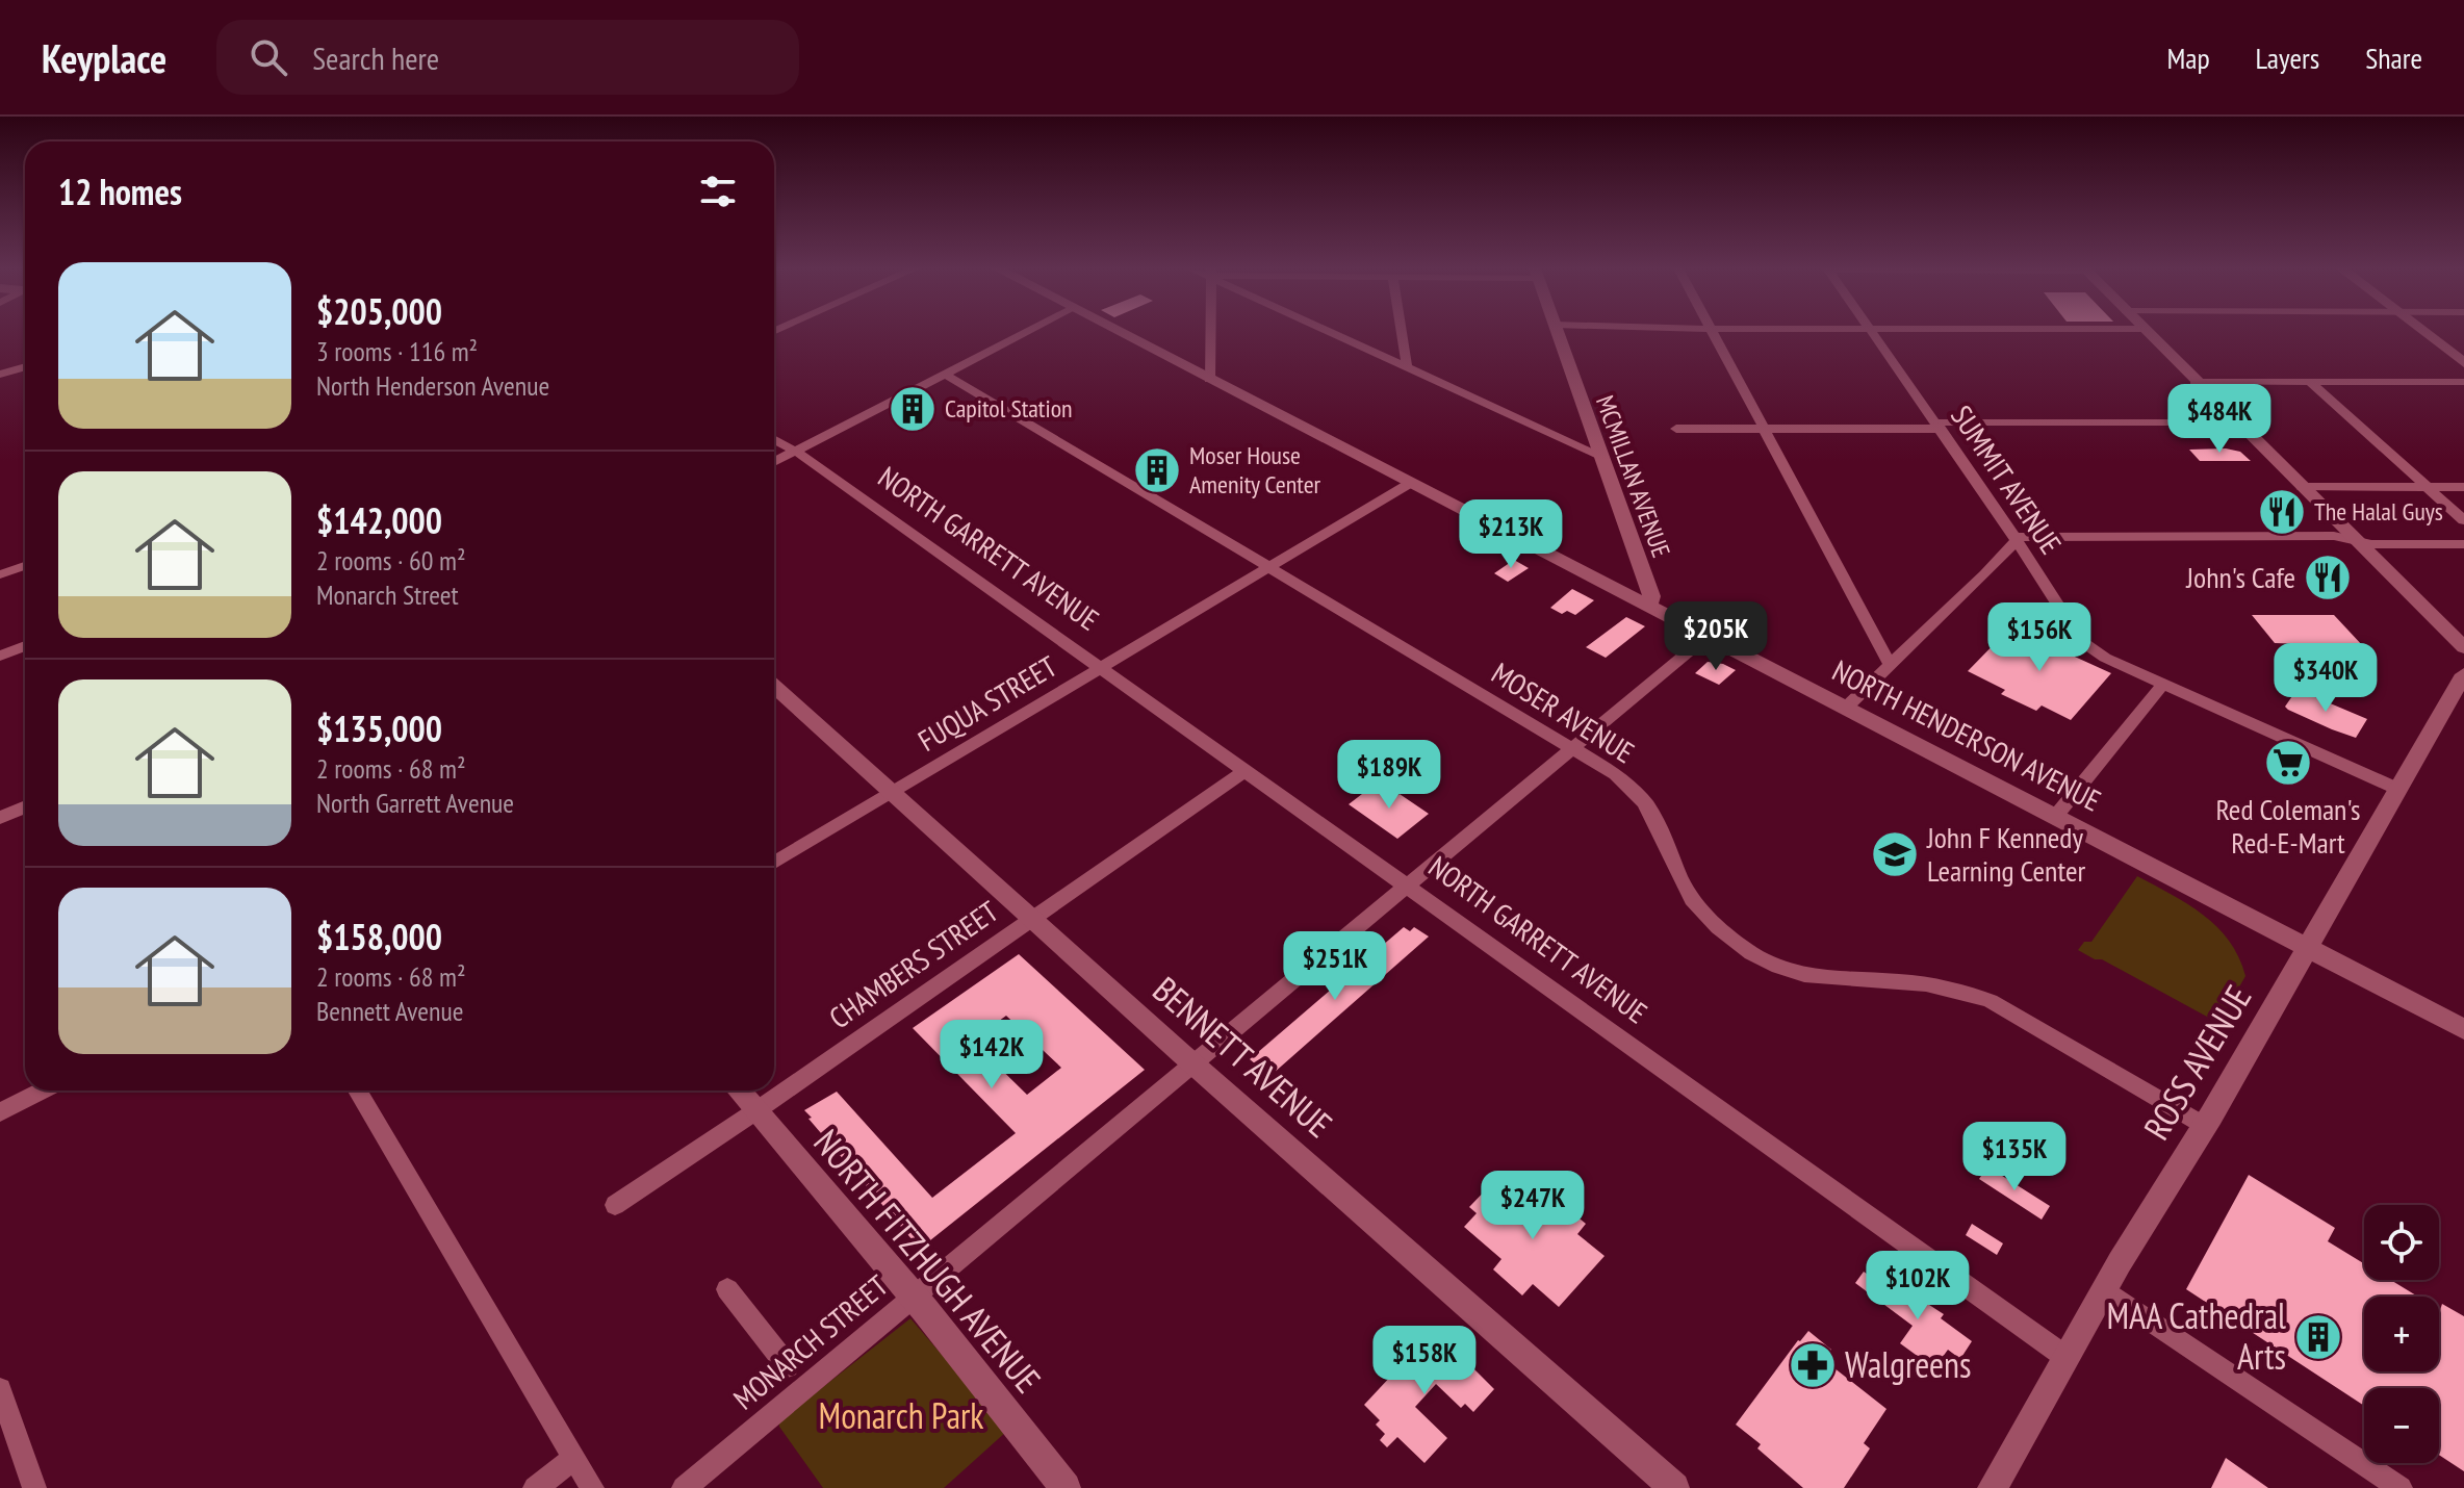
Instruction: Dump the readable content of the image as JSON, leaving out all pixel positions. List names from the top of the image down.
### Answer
{
  "streets": {
    "street": [
      "MCMILLAN AVENUE",
      "SUMMIT AVENUE",
      "NORTH GARRETT AVENUE",
      "FUQUA STREET",
      "MOSER AVENUE",
      "NORTH HENDERSON AVENUE",
      "CHAMBERS STREET",
      "BENNETT AVENUE",
      "ROSS AVENUE",
      "NORTH FITZHUGH AVENUE",
      "MONARCH STREET"
    ]
  },
  "crossings": [
    ["MCMILLAN AVENUE", "NORTH HENDERSON AVENUE"],
    ["SUMMIT AVENUE", "ROSS AVENUE"],
    ["NORTH GARRETT AVENUE", "FUQUA STREET"],
    ["NORTH GARRETT AVENUE", "CHAMBERS STREET"],
    ["NORTH GARRETT AVENUE", "ROSS AVENUE"],
    ["NORTH GARRETT AVENUE", "MONARCH STREET"],
    ["FUQUA STREET", "MOSER AVENUE"],
    ["FUQUA STREET", "NORTH HENDERSON AVENUE"],
    ["FUQUA STREET", "BENNETT AVENUE"],
    ["MOSER AVENUE", "ROSS AVENUE"],
    ["MOSER AVENUE", "MONARCH STREET"],
    ["NORTH HENDERSON AVENUE", "ROSS AVENUE"],
    ["NORTH HENDERSON AVENUE", "MONARCH STREET"],
    ["CHAMBERS STREET", "BENNETT AVENUE"],
    ["CHAMBERS STREET", "NORTH FITZHUGH AVENUE"],
    ["BENNETT AVENUE", "MONARCH STREET"],
    ["NORTH FITZHUGH AVENUE", "MONARCH STREET"]
  ],
  "parks": ["Monarch Park"],
  "places": {
    "building": ["Capitol Station", "Moser House Amenity Center", "MAA Cathedral Arts"],
    "restaurant": ["The Halal Guys", "John's Cafe"],
    "supermarket": ["Red Coleman's Red-E-Mart"],
    "school or university": ["John F Kennedy Learning Center"],
    "pharmacy": ["Walgreens"]
  },
  "page": {
    "header": "Keyplace",
    "search": "Search here",
    "nav": ["Map", "Layers", "Share"],
    "heading": "12 homes",
    "list": [
      {
        "name": "$205,000",
        "note": "3 rooms · 116 m² · North Henderson Avenue"
      },
      {
        "name": "$142,000",
        "note": "2 rooms · 60 m² · Monarch Street"
      },
      {
        "name": "$135,000",
        "note": "2 rooms · 68 m² · North Garrett Avenue"
      },
      {
        "name": "$158,000",
        "note": "2 rooms · 68 m² · Bennett Avenue"
      }
    ],
    "price": [
      "$484K",
      "$213K",
      "$205K",
      "$156K",
      "$340K",
      "$189K",
      "$251K",
      "$142K",
      "$135K",
      "$247K",
      "$102K",
      "$158K"
    ],
    "map_buttons": ["+", "−"]
  }
}
